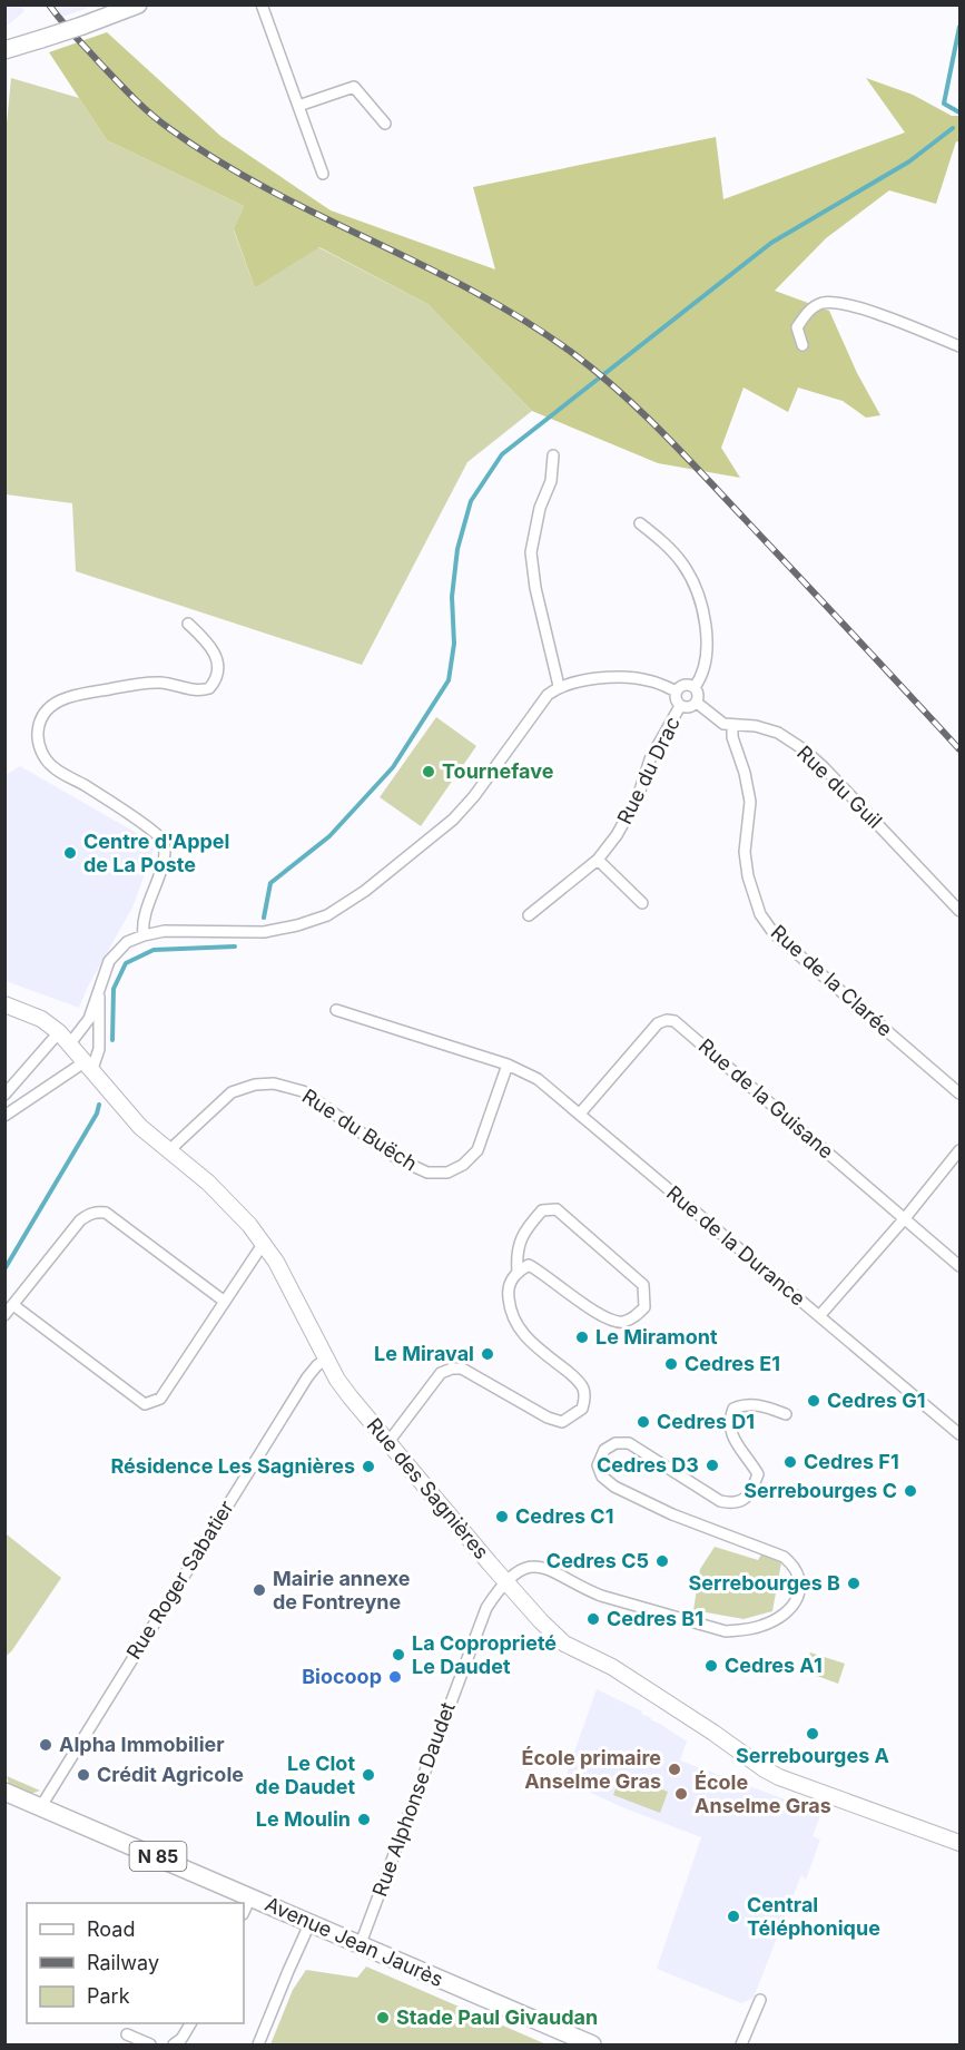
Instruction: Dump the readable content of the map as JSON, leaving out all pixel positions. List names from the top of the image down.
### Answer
{
  "streets": {
    "main road": ["Rue des Sagnières", "N 85", "Avenue Jean Jaurès"],
    "street": [
      "Rue du Drac",
      "Rue du Guil",
      "Rue de la Clarée",
      "Rue de la Guisane",
      "Rue du Buëch",
      "Rue de la Durance",
      "Rue Roger Sabatier",
      "Rue Alphonse Daudet"
    ]
  },
  "crossings": [
    ["Rue du Drac", "Rue du Guil"],
    ["Rue du Guil", "Rue de la Clarée"],
    ["Rue de la Guisane", "Rue de la Durance"],
    ["Rue du Buëch", "Rue de la Durance"],
    ["Rue du Buëch", "Rue des Sagnières"],
    ["Rue des Sagnières", "Rue Roger Sabatier"],
    ["Rue des Sagnières", "Rue Alphonse Daudet"],
    ["Rue Roger Sabatier", "Avenue Jean Jaurès"],
    ["Rue Alphonse Daudet", "Avenue Jean Jaurès"]
  ],
  "places": [
    "Tournefave",
    "Centre d'Appel de La Poste",
    "Le Miramont",
    "Le Miraval",
    "Cedres E1",
    "Cedres G1",
    "Cedres D1",
    "Cedres F1",
    "Cedres D3",
    "Résidence Les Sagnières",
    "Serrebourges C",
    "Cedres C1",
    "Cedres C5",
    "Serrebourges B",
    "Mairie annexe de Fontreyne",
    "Cedres B1",
    "La Coproprieté Le Daudet",
    "Cedres A1",
    "Biocoop",
    "Serrebourges A",
    "Alpha Immobilier",
    "École primaire Anselme Gras",
    "Crédit Agricole",
    "Le Clot de Daudet",
    "École Anselme Gras",
    "Le Moulin",
    "Central Téléphonique",
    "Stade Paul Givaudan"
  ],
  "legend": ["Road", "Railway", "Park"]
}
